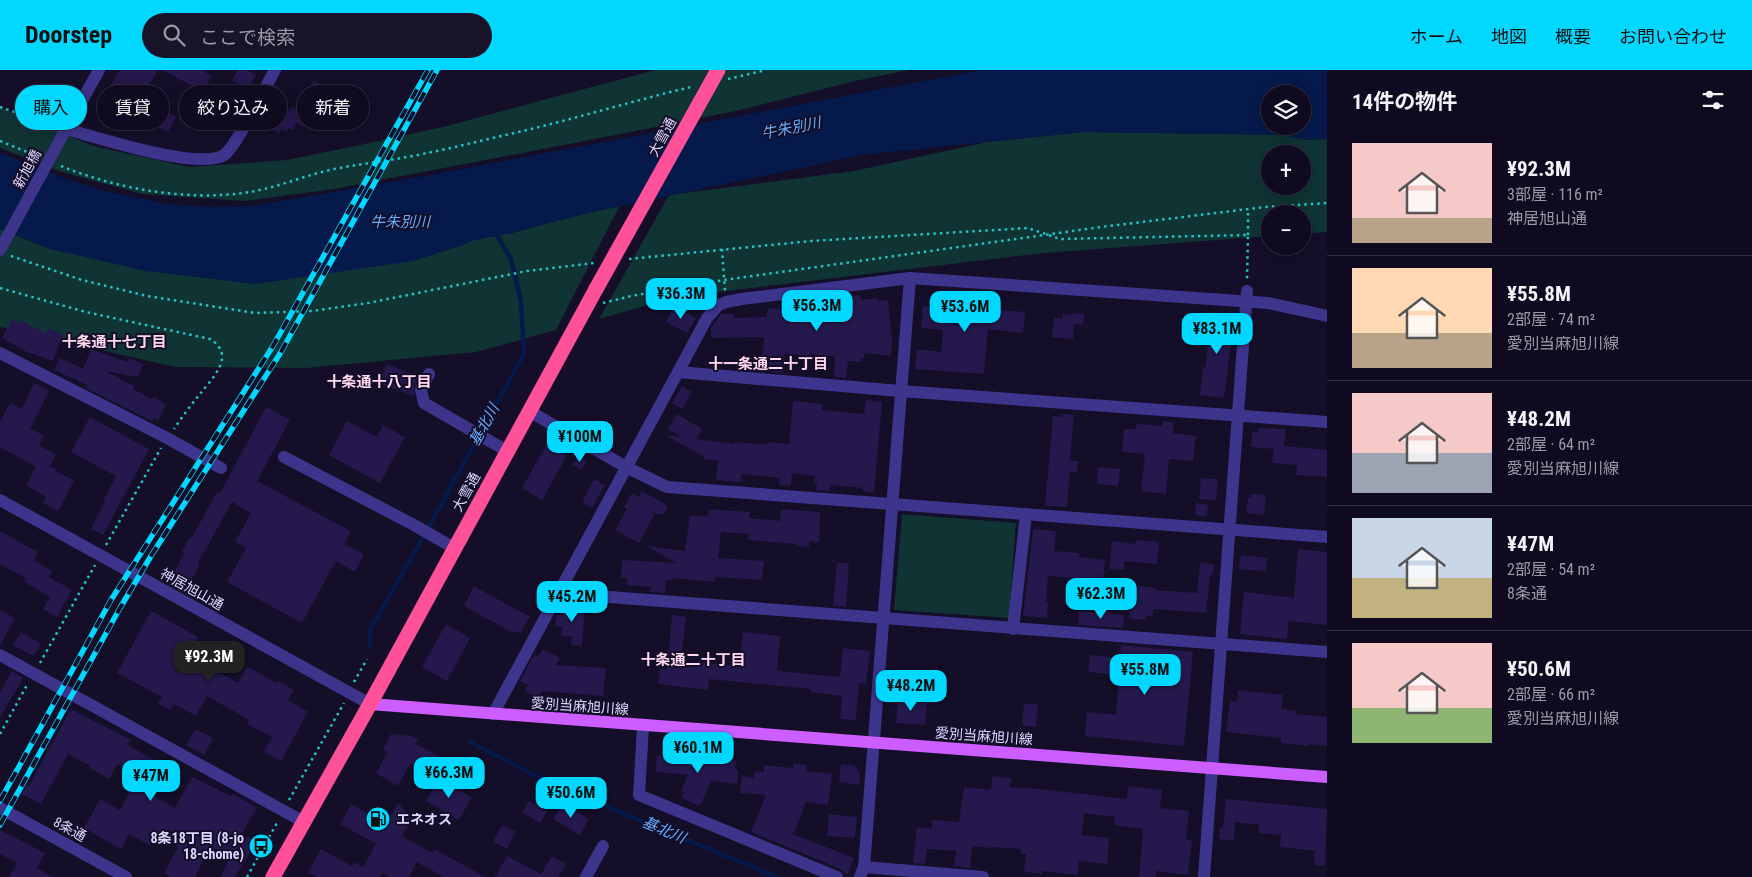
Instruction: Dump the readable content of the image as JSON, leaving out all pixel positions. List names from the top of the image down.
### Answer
{
  "streets": {
    "highway": ["大雪通"],
    "main road": ["愛別当麻旭川線"],
    "street": ["新旭橋", "神居旭山通", "8条通"]
  },
  "crossings": [
    ["大雪通", "神居旭山通"],
    ["大雪通", "愛別当麻旭川線"],
    ["神居旭山通", "愛別当麻旭川線"]
  ],
  "districts": [
    "十条通十七丁目",
    "十一条通二十丁目",
    "十条通十八丁目",
    "十条通二十丁目"
  ],
  "water": ["牛朱別川", "基北川"],
  "places": {
    "fuel station": ["エネオス"],
    "bus stop": ["8条18丁目 (8-jo 18-chome)"]
  },
  "page": {
    "header": "Doorstep",
    "search": "ここで検索",
    "nav": [
      "ホーム",
      "地図",
      "概要",
      "お問い合わせ"
    ],
    "heading": "14件の物件",
    "map_buttons": ["+", "−"],
    "chip": [
      "購入",
      "賃貸",
      "絞り込み",
      "新着"
    ],
    "list": [
      {
        "name": "¥92.3M",
        "note": "3部屋 · 116 m² · 神居旭山通"
      },
      {
        "name": "¥55.8M",
        "note": "2部屋 · 74 m² · 愛別当麻旭川線"
      },
      {
        "name": "¥48.2M",
        "note": "2部屋 · 64 m² · 愛別当麻旭川線"
      },
      {
        "name": "¥47M",
        "note": "2部屋 · 54 m² · 8条通"
      },
      {
        "name": "¥50.6M",
        "note": "2部屋 · 66 m² · 愛別当麻旭川線"
      }
    ],
    "price": [
      "¥36.3M",
      "¥56.3M",
      "¥53.6M",
      "¥83.1M",
      "¥100M",
      "¥62.3M",
      "¥45.2M",
      "¥92.3M",
      "¥55.8M",
      "¥48.2M",
      "¥60.1M",
      "¥66.3M",
      "¥47M",
      "¥50.6M"
    ]
  }
}
